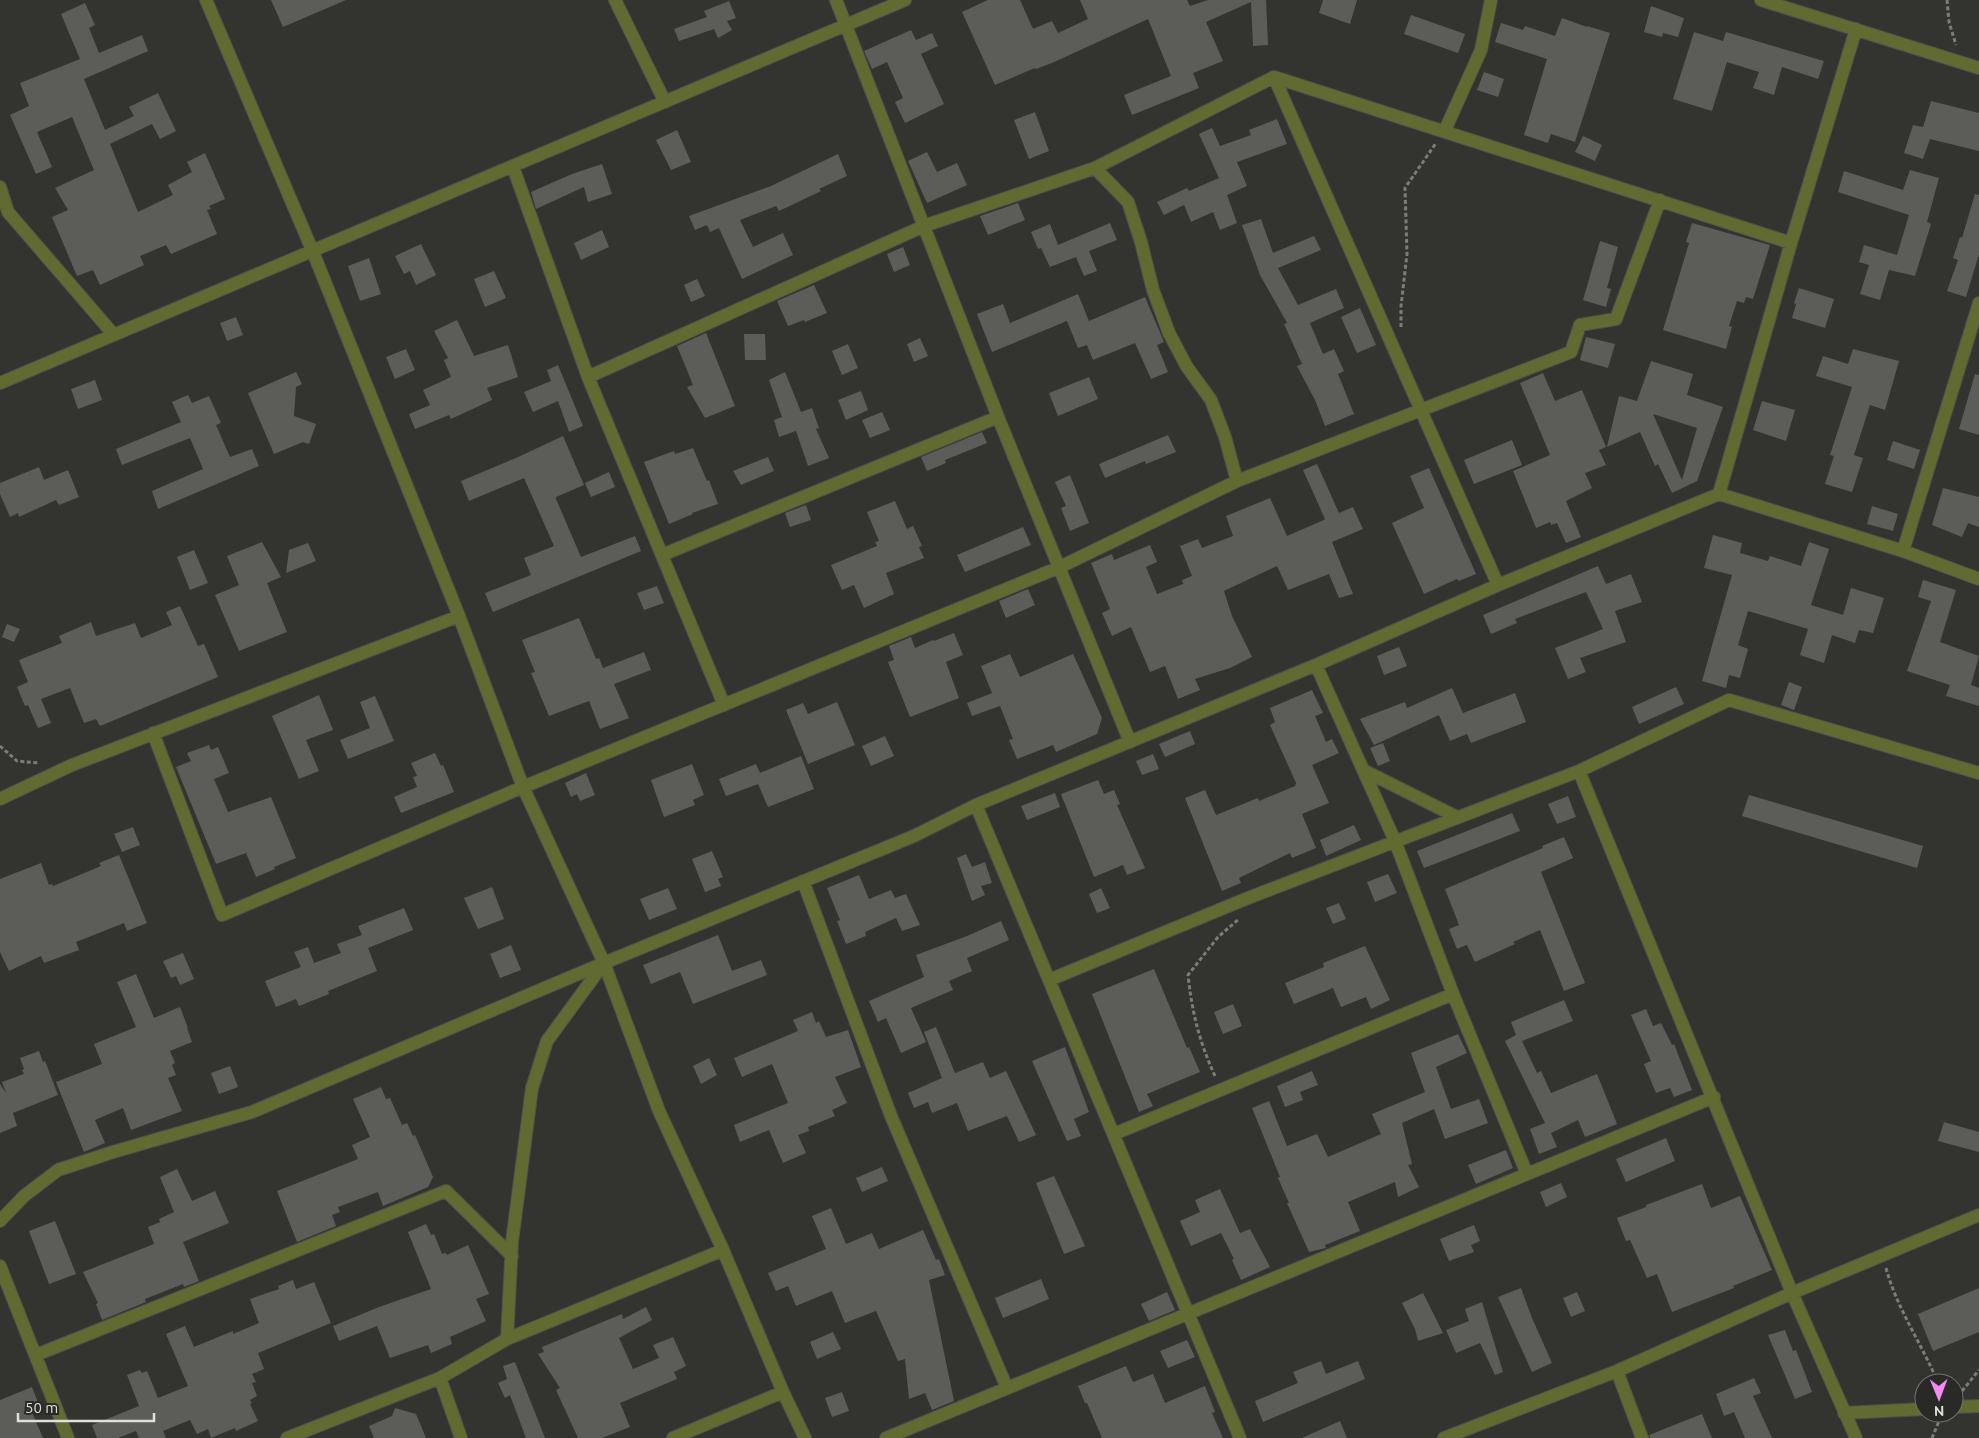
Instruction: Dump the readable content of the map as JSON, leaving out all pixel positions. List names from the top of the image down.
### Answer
{
  "scale_bar": "50 m",
  "north": "bottom"
}
